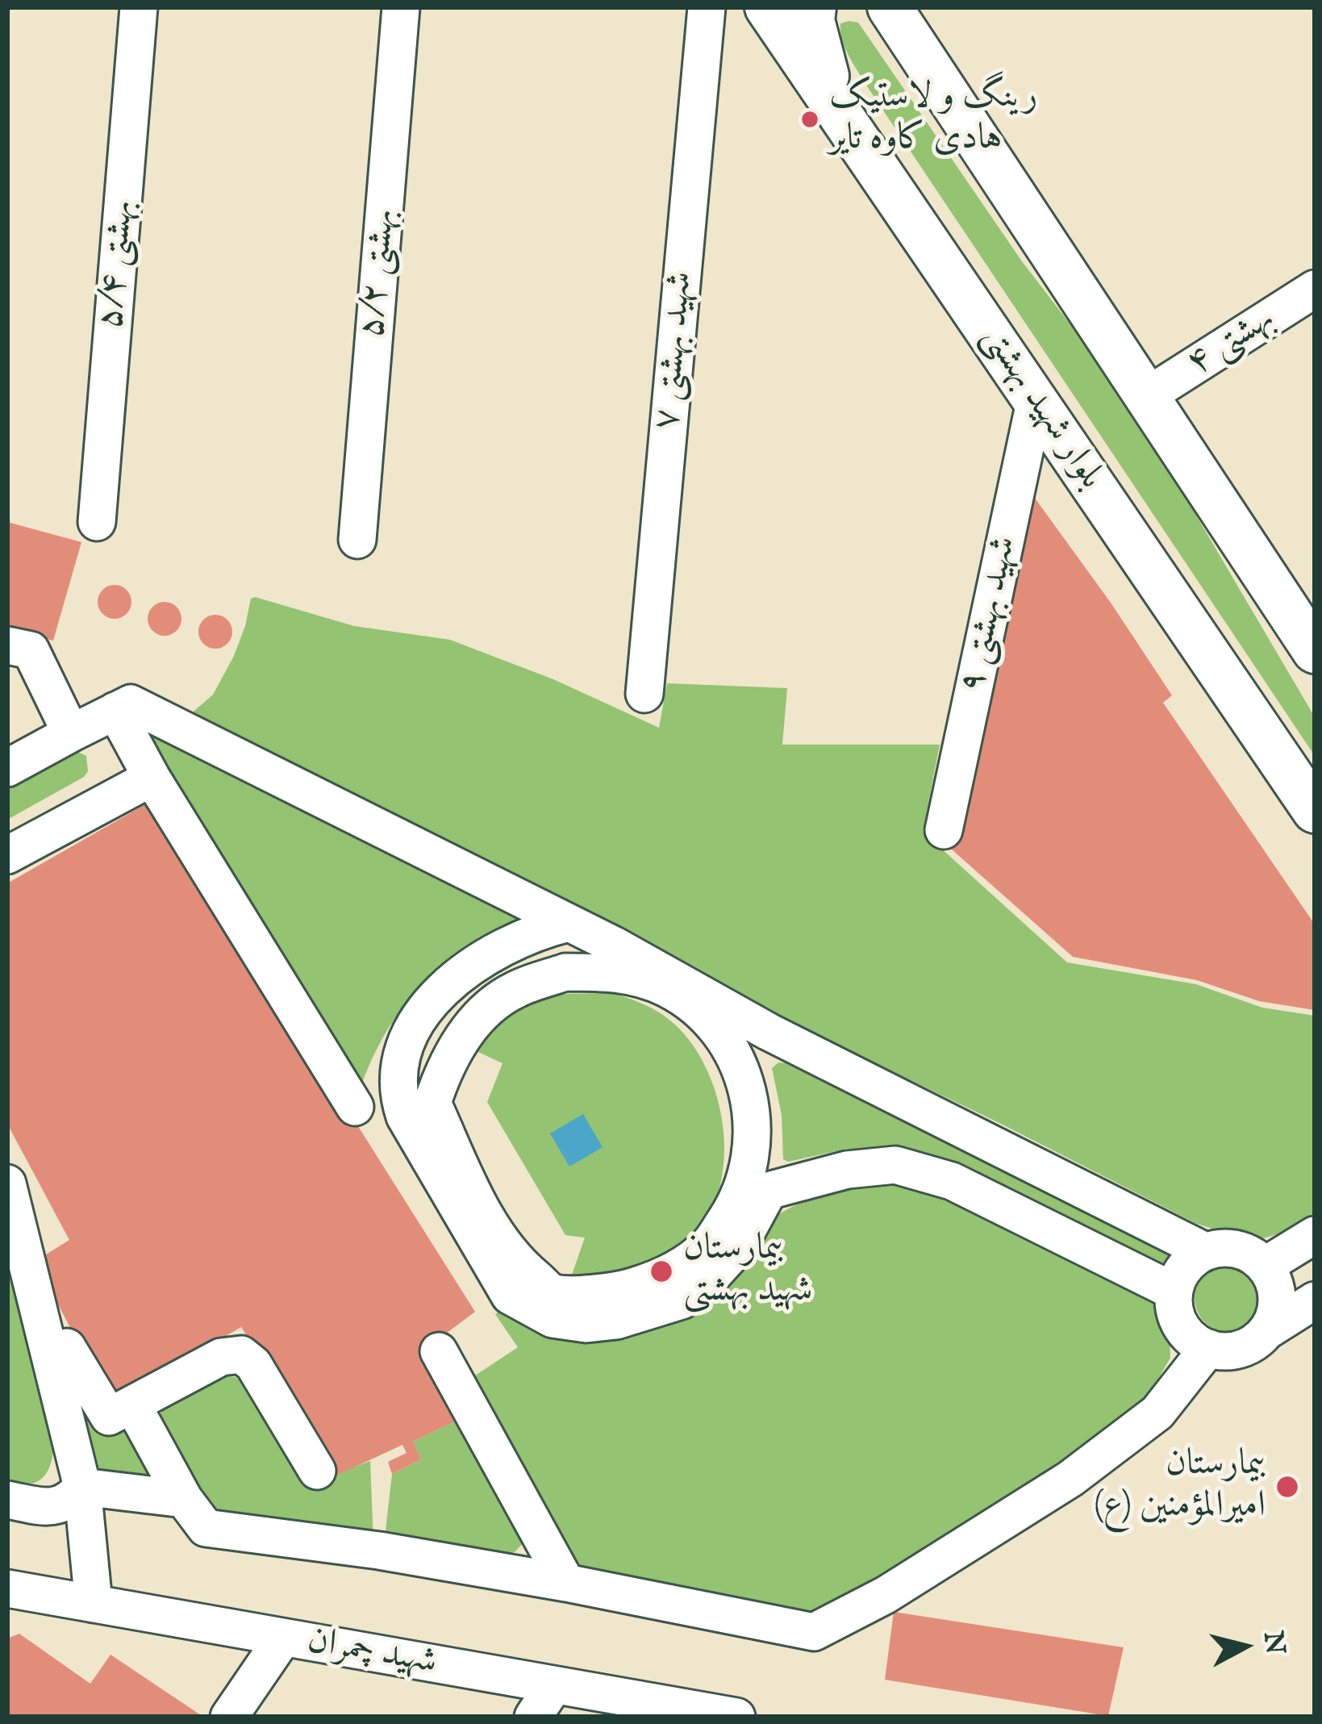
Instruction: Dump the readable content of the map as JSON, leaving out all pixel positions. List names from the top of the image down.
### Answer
{
  "streets": {
    "main road": ["بلوار شهید بهشتی"],
    "street": [
      "بهشتی ۵/۴",
      "بهشتی ۵/۲",
      "بهشتی ۴",
      "شهید بهشتی ۷",
      "شهید بهشتی ۹",
      "شهید چمران"
    ]
  },
  "crossings": [
    ["بلوار شهید بهشتی", "شهید بهشتی ۹"]
  ],
  "places": ["رینگ و لاستیک هادی کاوه تایر", "بیمارستان شهید بهشتی", "بیمارستان امیرالمؤمنین (ع)"],
  "north": "right"
}
